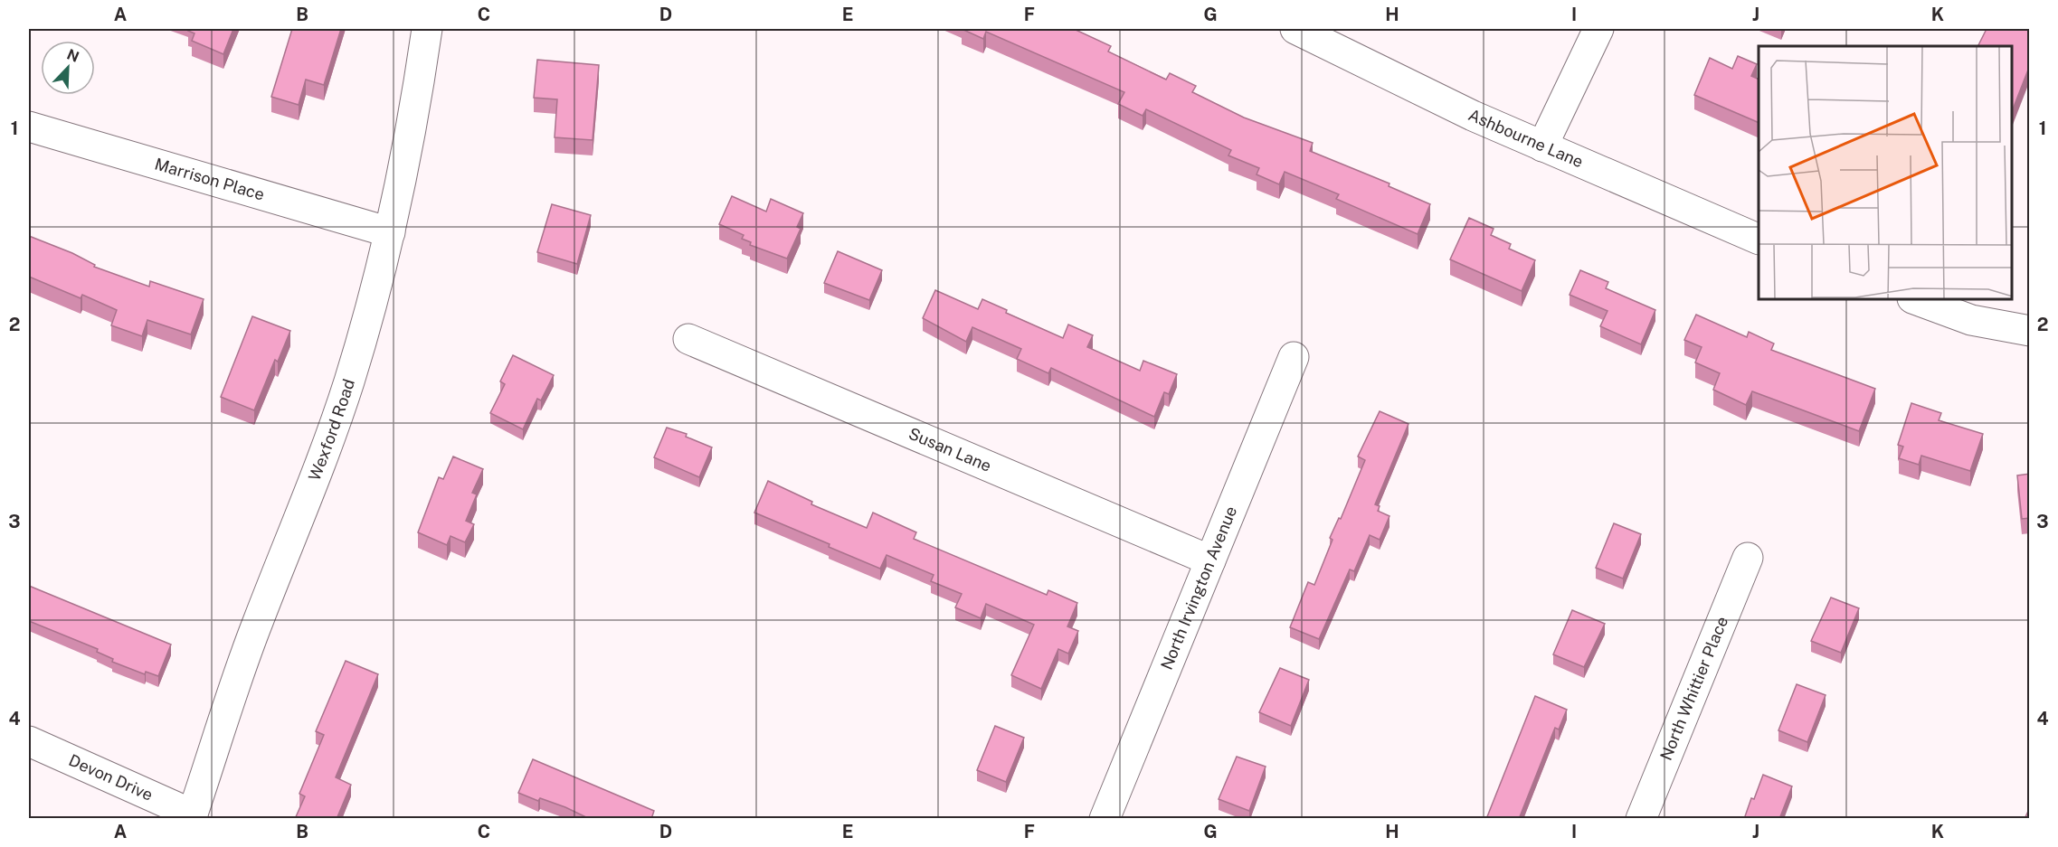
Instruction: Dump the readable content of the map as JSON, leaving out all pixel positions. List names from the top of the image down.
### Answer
{
  "streets": {
    "street": [
      "Ashbourne Lane",
      "Marrison Place",
      "Wexford Road",
      "Susan Lane",
      "North Irvington Avenue",
      "North Whittier Place",
      "Devon Drive"
    ]
  },
  "crossings": [
    ["Marrison Place", "Wexford Road"],
    ["Wexford Road", "Devon Drive"],
    ["Susan Lane", "North Irvington Avenue"]
  ],
  "north": "top right",
  "grid": {
    "columns": [
      "A",
      "B",
      "C",
      "D",
      "E",
      "F",
      "G",
      "H",
      "I",
      "J",
      "K"
    ],
    "rows": [
      "1",
      "2",
      "3",
      "4"
    ]
  }
}
